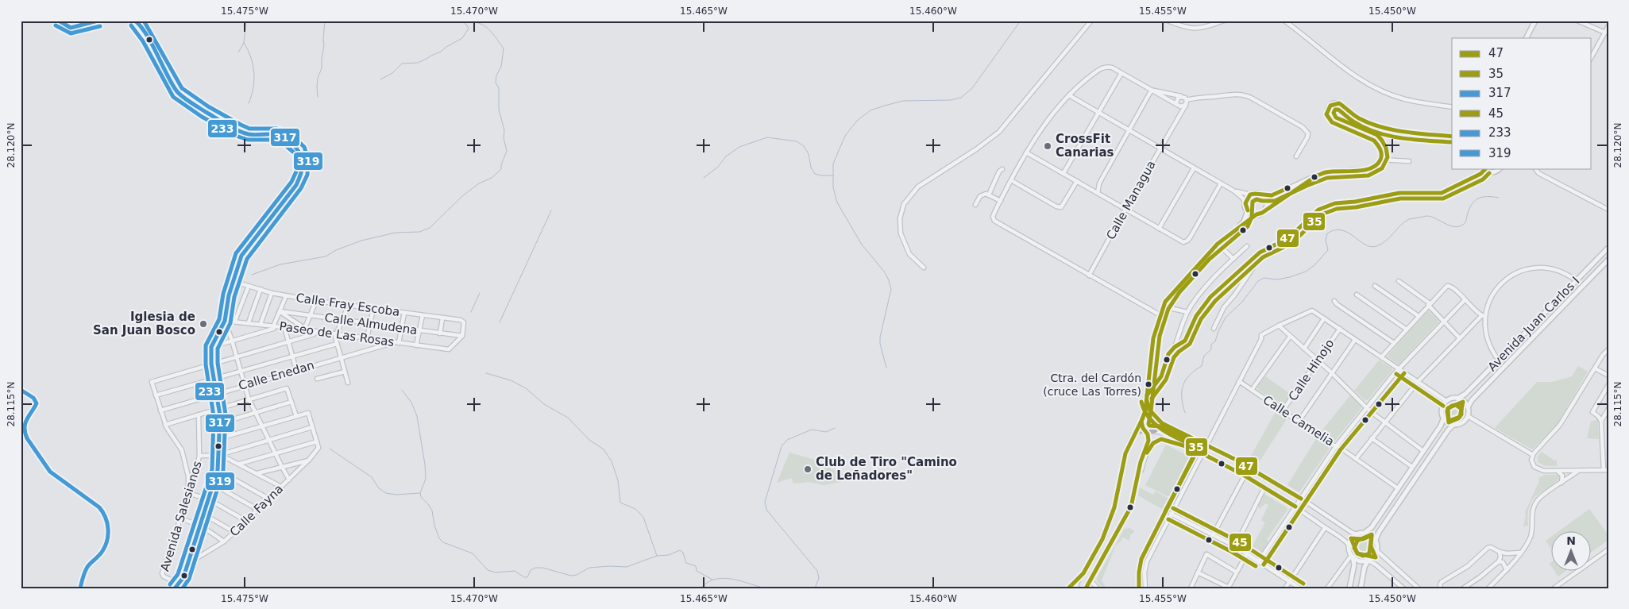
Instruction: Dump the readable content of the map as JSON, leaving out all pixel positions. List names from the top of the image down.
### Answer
{
  "streets": {
    "street": [
      "Calle Managua",
      "Calle Fray Escoba",
      "Calle Almudena",
      "Avenida Juan Carlos I",
      "Paseo de Las Rosas",
      "Calle Hinojo",
      "Calle Enedan",
      "Calle Camelia",
      "Calle Fayna",
      "Avenida Salesianos"
    ]
  },
  "crossings": [
    ["Calle Fray Escoba", "Calle Almudena"],
    ["Calle Fray Escoba", "Paseo de Las Rosas"],
    ["Calle Almudena", "Paseo de Las Rosas"],
    ["Paseo de Las Rosas", "Calle Enedan"],
    ["Calle Hinojo", "Calle Camelia"]
  ],
  "places": [
    "CrossFit Canarias",
    "Iglesia de San Juan Bosco",
    "Ctra. del Cardón (cruce Las Torres)",
    "Club de Tiro \"Camino de Leñadores\""
  ],
  "lines": [
    "transit line 317",
    "transit line 319",
    "transit line 233",
    "transit line 47",
    "transit line 35",
    "transit line 45"
  ],
  "legend": [
    "47",
    "35",
    "317",
    "45",
    "233",
    "319"
  ],
  "north": "top",
  "coordinates": [
    "15.475°W",
    "15.470°W",
    "15.465°W",
    "15.460°W",
    "15.455°W",
    "15.450°W",
    "28.120°N",
    "28.115°N"
  ]
}
